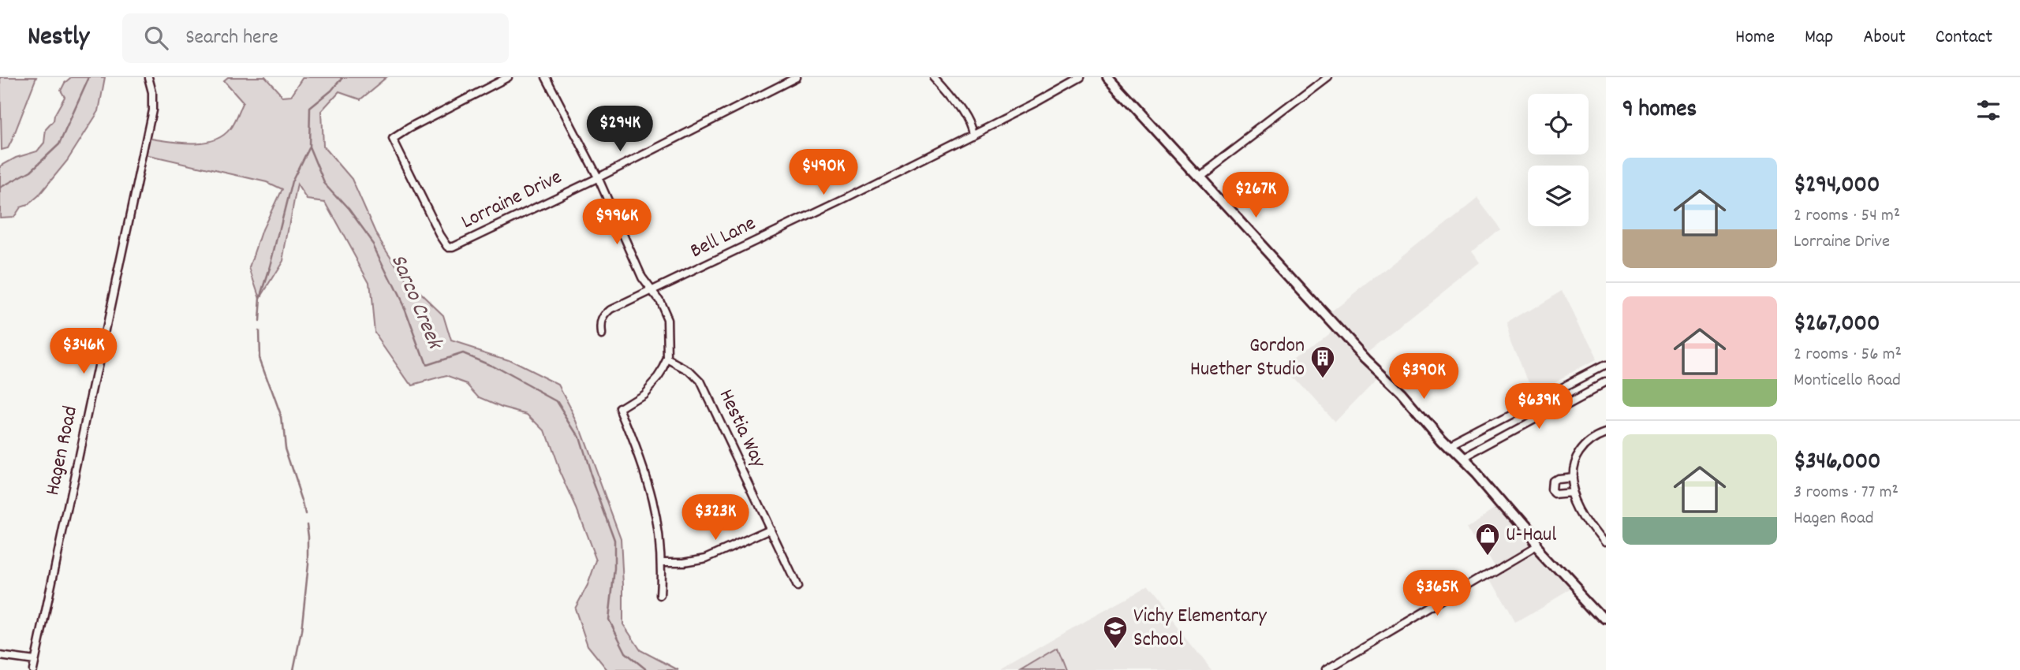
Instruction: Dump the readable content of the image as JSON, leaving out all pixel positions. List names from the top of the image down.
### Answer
{
  "streets": {
    "street": [
      "Lorraine Drive",
      "Bell Lane",
      "Hestia Way",
      "Hagen Road"
    ]
  },
  "water": ["Sarco Creek"],
  "places": {
    "building": ["Gordon Huether Studio"],
    "shop": ["U-Haul"],
    "school or university": ["Vichy Elementary School"]
  },
  "page": {
    "header": "Nestly",
    "search": "Search here",
    "nav": [
      "Home",
      "Map",
      "About",
      "Contact"
    ],
    "heading": "9 homes",
    "price": [
      "$294K",
      "$490K",
      "$267K",
      "$996K",
      "$346K",
      "$390K",
      "$639K",
      "$323K",
      "$365K"
    ],
    "list": [
      {
        "name": "$294,000",
        "note": "2 rooms · 54 m² · Lorraine Drive"
      },
      {
        "name": "$267,000",
        "note": "2 rooms · 56 m² · Monticello Road"
      },
      {
        "name": "$346,000",
        "note": "3 rooms · 77 m² · Hagen Road"
      }
    ]
  }
}
